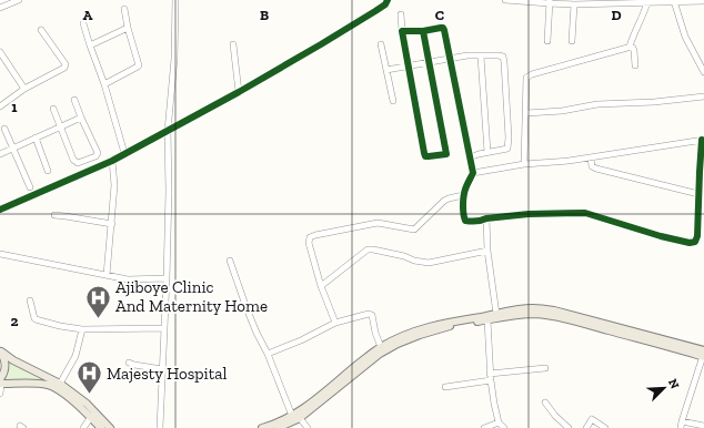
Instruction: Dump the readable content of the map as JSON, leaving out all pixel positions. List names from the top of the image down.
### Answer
{
  "places": {
    "hospital": ["Ajiboye Clinic And Maternity Home", "Majesty Hospital"]
  },
  "north": "top right",
  "grid": {
    "columns": [
      "A",
      "B",
      "C",
      "D"
    ],
    "rows": ["1", "2"]
  }
}
